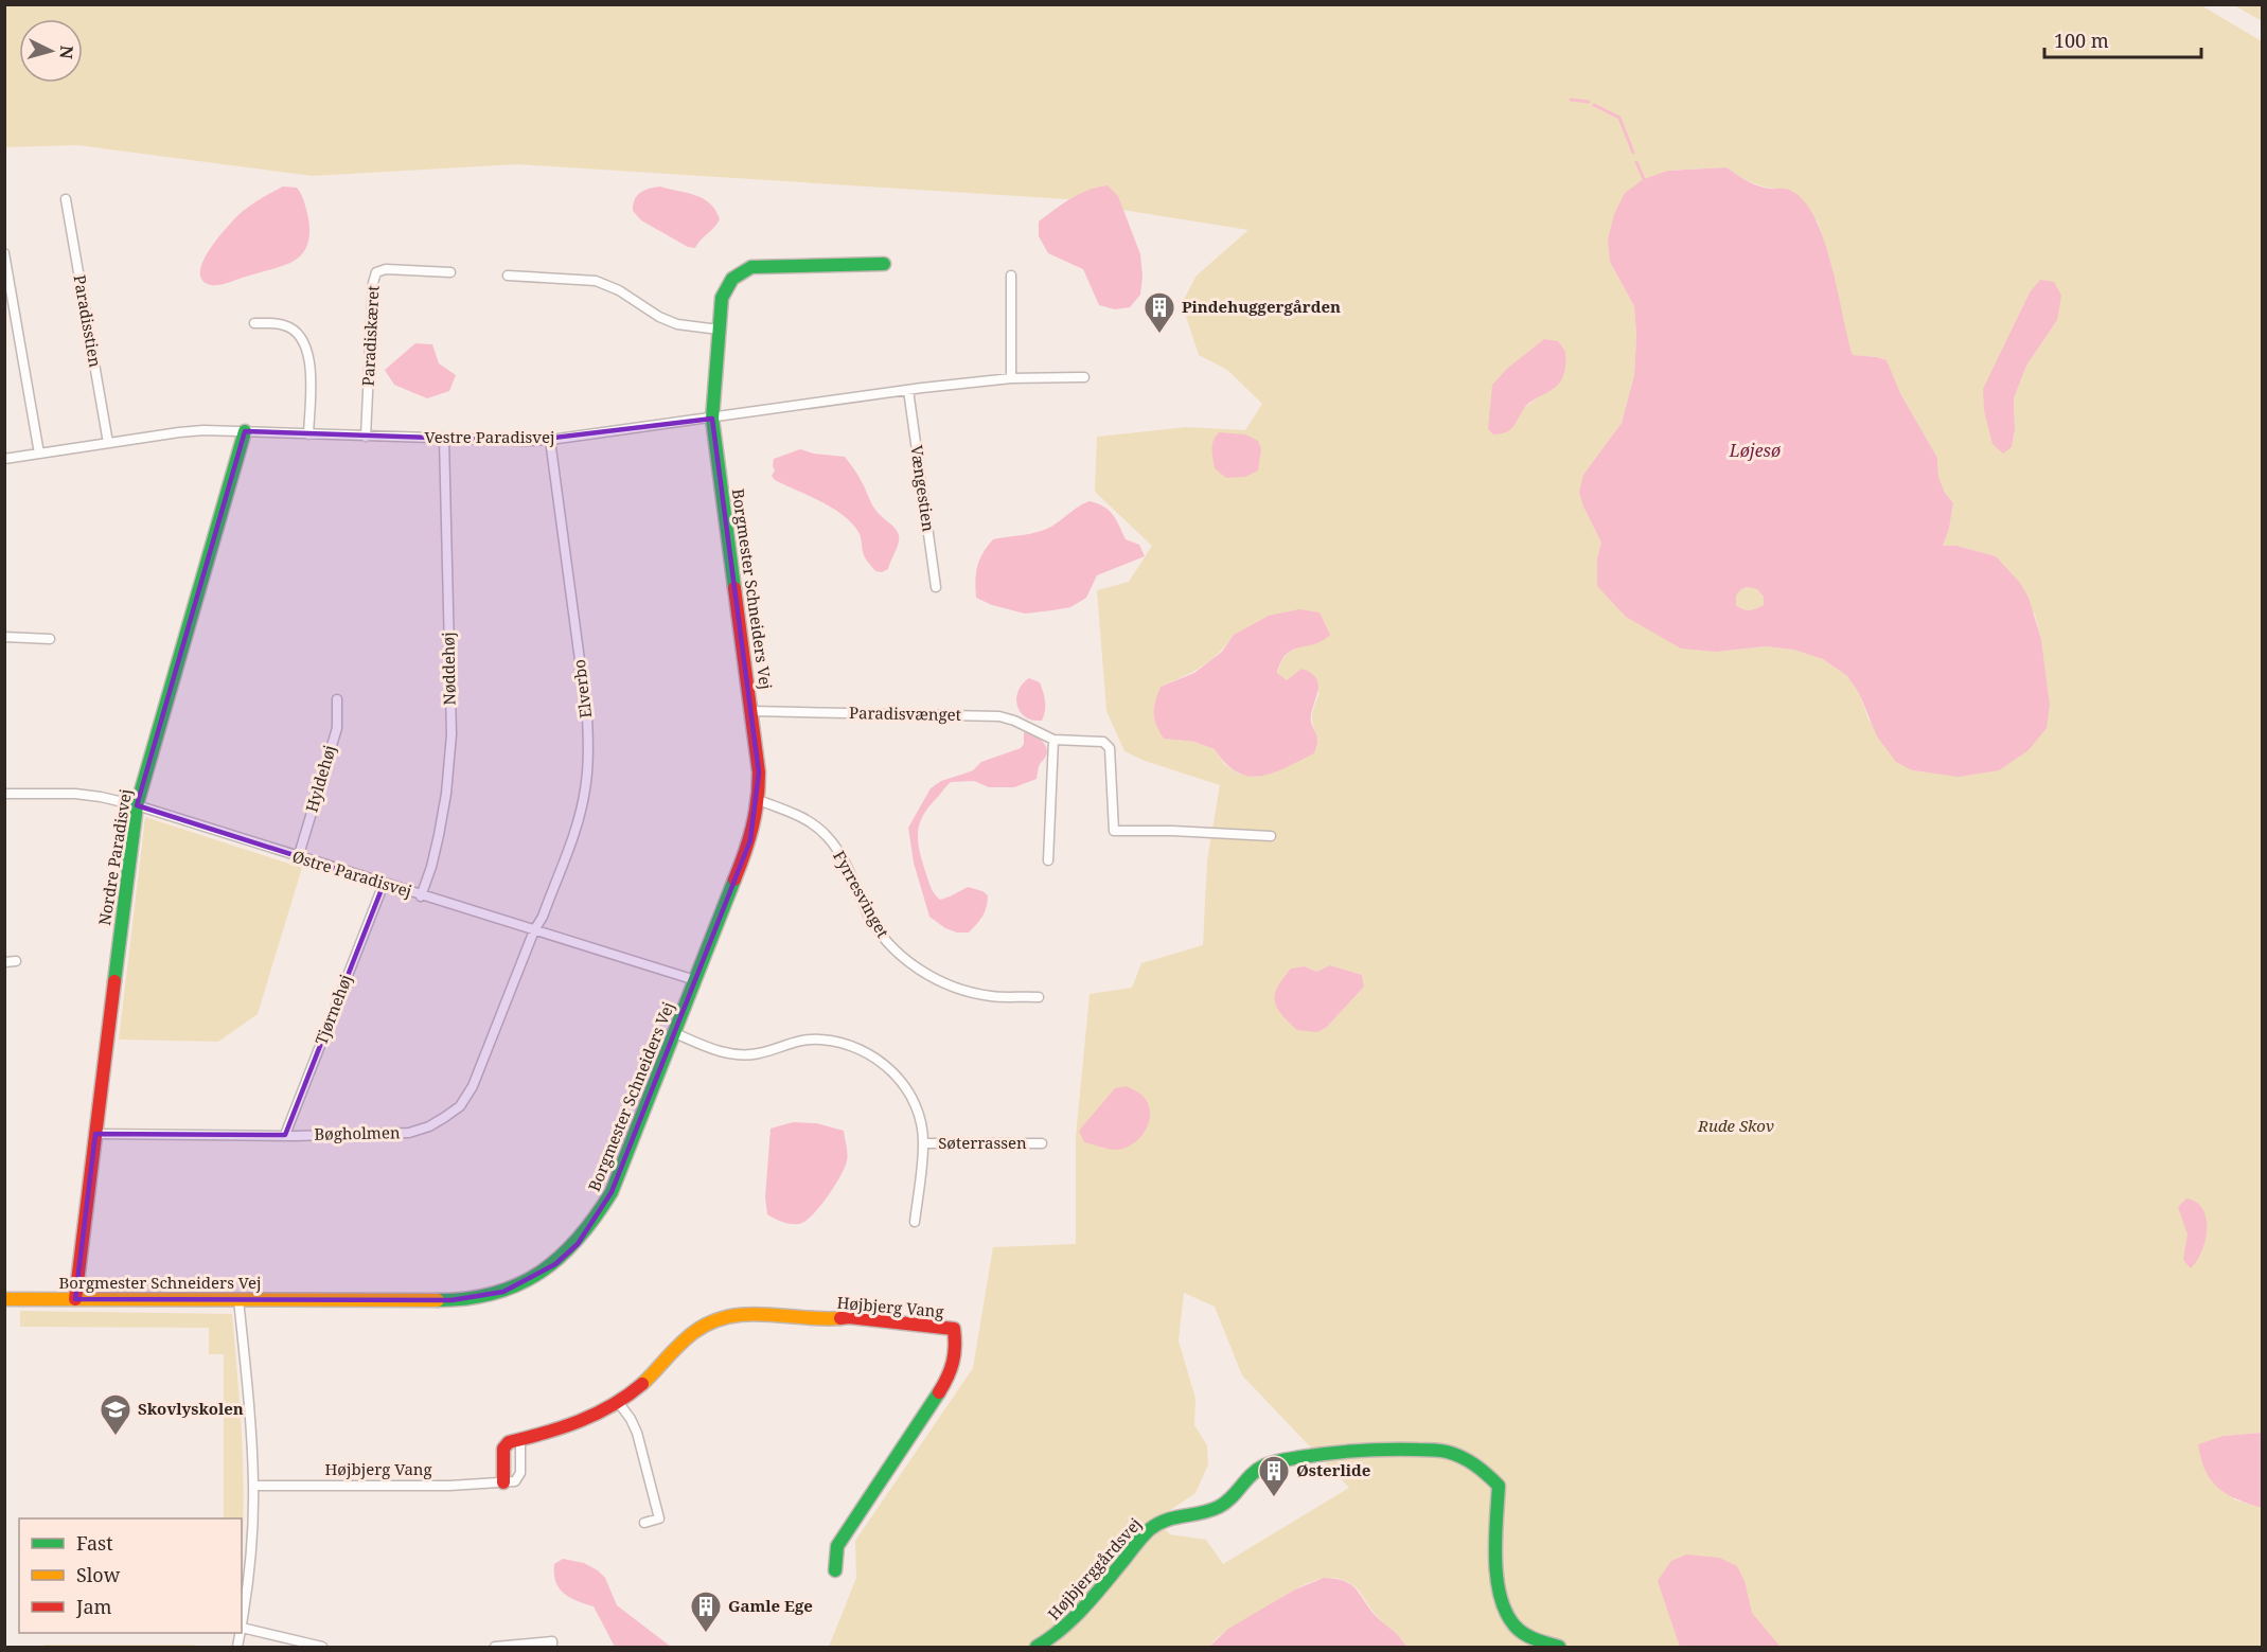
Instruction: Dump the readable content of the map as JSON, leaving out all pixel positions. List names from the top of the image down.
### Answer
{
  "streets": {
    "street": [
      "Paradisstien",
      "Paradiskæret",
      "Vestre Paradisvej",
      "Vængestien",
      "Borgmester Schneiders Vej",
      "Nøddehøj",
      "Elverbo",
      "Paradisvænget",
      "Hyldehøj",
      "Nordre Paradisvej",
      "Østre Paradisvej",
      "Fyrresvinget",
      "Tjørnehøj",
      "Bøgholmen",
      "Søterrassen",
      "Højbjerg Vang",
      "Højbjerggårdsvej"
    ]
  },
  "crossings": [
    ["Paradisstien", "Vestre Paradisvej"],
    ["Paradiskæret", "Vestre Paradisvej"],
    ["Vestre Paradisvej", "Vængestien"],
    ["Vestre Paradisvej", "Borgmester Schneiders Vej"],
    ["Vestre Paradisvej", "Nøddehøj"],
    ["Vestre Paradisvej", "Elverbo"],
    ["Vestre Paradisvej", "Nordre Paradisvej"],
    ["Borgmester Schneiders Vej", "Paradisvænget"],
    ["Borgmester Schneiders Vej", "Nordre Paradisvej"],
    ["Borgmester Schneiders Vej", "Østre Paradisvej"],
    ["Borgmester Schneiders Vej", "Fyrresvinget"],
    ["Borgmester Schneiders Vej", "Søterrassen"],
    ["Nøddehøj", "Østre Paradisvej"],
    ["Elverbo", "Østre Paradisvej"],
    ["Elverbo", "Bøgholmen"],
    ["Hyldehøj", "Østre Paradisvej"],
    ["Nordre Paradisvej", "Østre Paradisvej"],
    ["Nordre Paradisvej", "Bøgholmen"],
    ["Østre Paradisvej", "Tjørnehøj"],
    ["Østre Paradisvej", "Bøgholmen"],
    ["Tjørnehøj", "Bøgholmen"]
  ],
  "water": ["Løjesø"],
  "parks": ["Rude Skov"],
  "places": {
    "building": ["Pindehuggergården", "Østerlide", "Gamle Ege"],
    "school or university": ["Skovlyskolen"]
  },
  "legend": ["Fast", "Slow", "Jam"],
  "scale_bar": "100 m",
  "north": "right"
}
